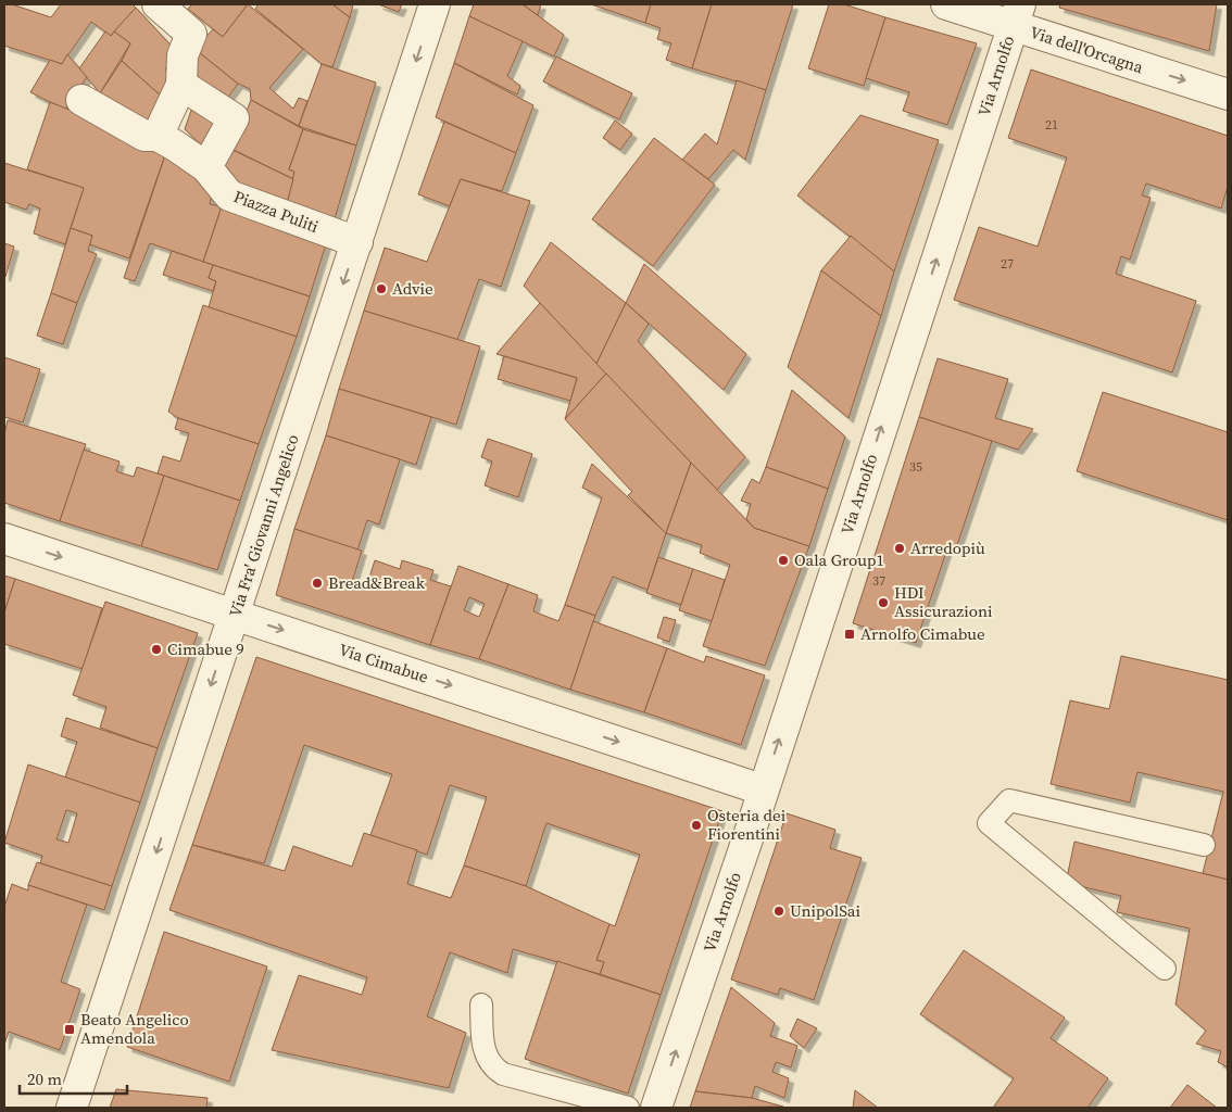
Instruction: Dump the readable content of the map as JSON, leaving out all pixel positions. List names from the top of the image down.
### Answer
{
  "streets": {
    "street": [
      "Via dell'Orcagna",
      "Via Arnolfo",
      "Piazza Puliti",
      "Via Fra' Giovanni Angelico",
      "Via Cimabue"
    ]
  },
  "crossings": [
    ["Via dell'Orcagna", "Via Arnolfo"],
    ["Via Arnolfo", "Via Cimabue"],
    ["Piazza Puliti", "Via Fra' Giovanni Angelico"],
    ["Via Fra' Giovanni Angelico", "Via Cimabue"]
  ],
  "one_way": [
    "Via dell'Orcagna",
    "Via Arnolfo",
    "Via Fra' Giovanni Angelico",
    "Via Cimabue"
  ],
  "places": {
    "other": [
      "Advie",
      "Arredopiù",
      "Oala Group1",
      "Bread&Break",
      "HDI Assicurazioni",
      "Cimabue 9",
      "Osteria dei Fiorentini",
      "UnipolSai"
    ],
    "transit": ["Arnolfo Cimabue", "Beato Angelico Amendola"]
  },
  "house_numbers": [
    "21",
    "27",
    "35",
    "37"
  ],
  "scale_bar": "20 m"
}
